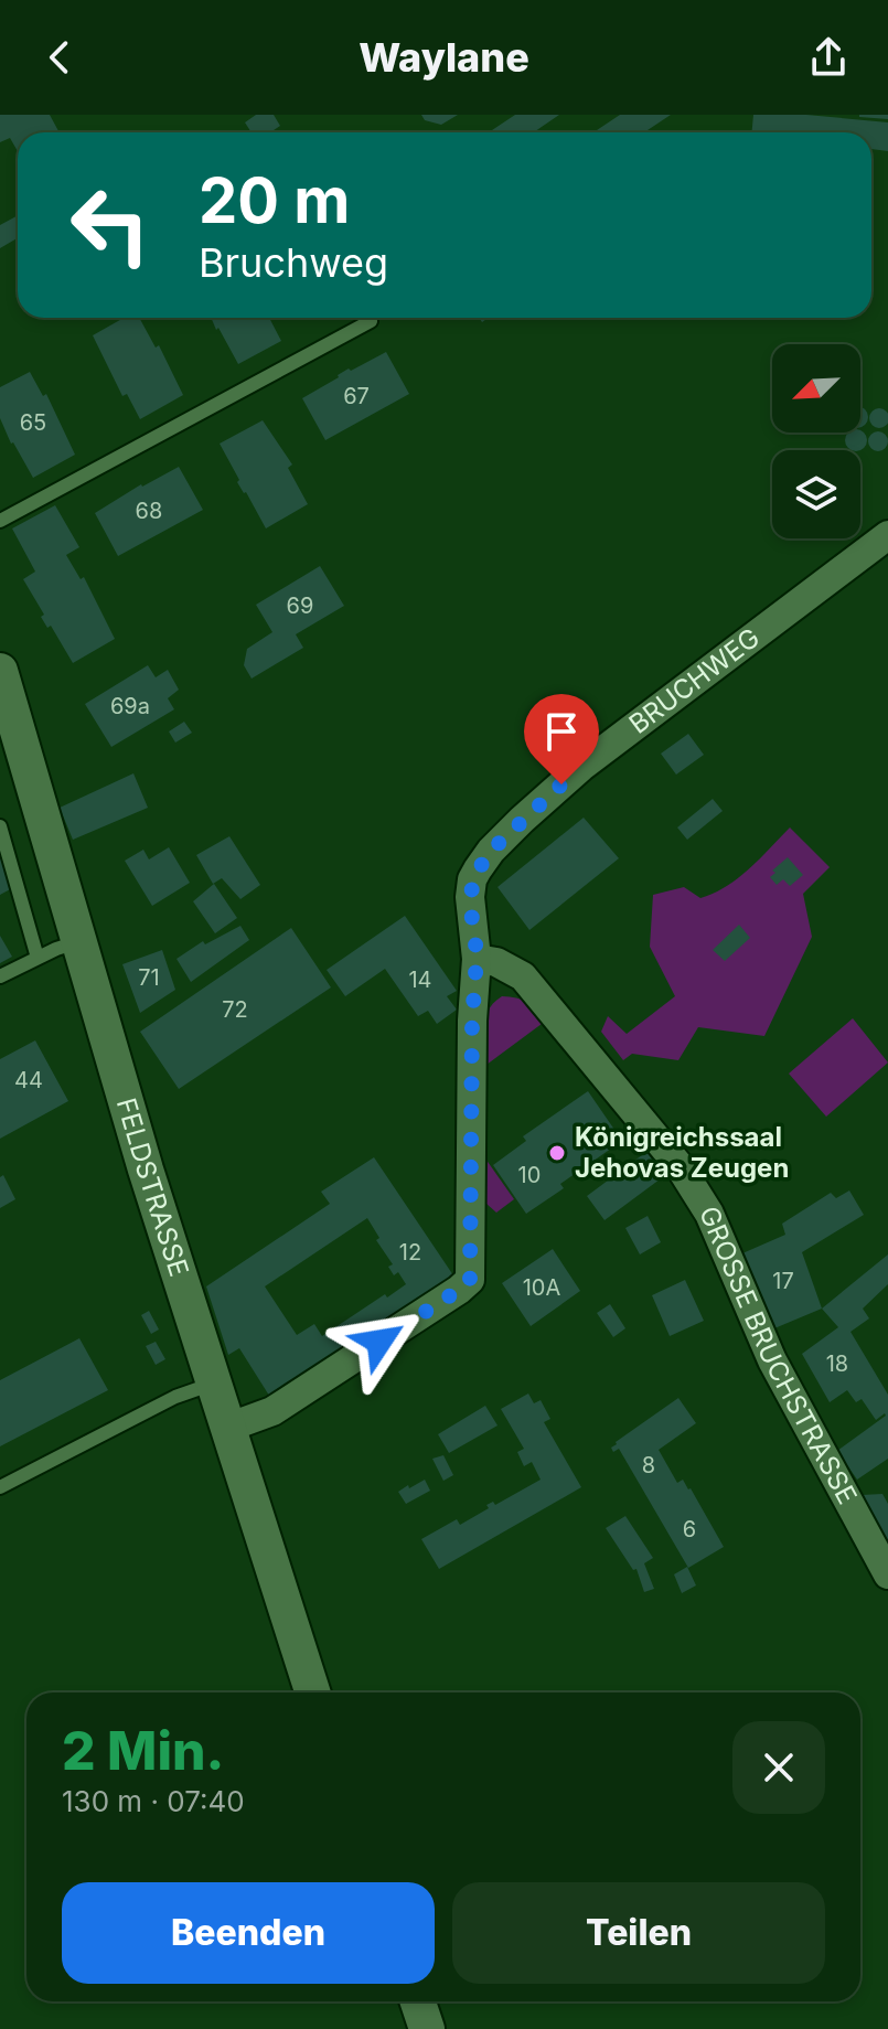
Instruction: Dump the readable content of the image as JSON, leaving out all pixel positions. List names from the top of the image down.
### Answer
{
  "streets": {
    "street": ["BRUCHWEG", "FELDSTRASSE", "GROSSE BRUCHSTRASSE"]
  },
  "crossings": [
    ["BRUCHWEG", "FELDSTRASSE"],
    ["BRUCHWEG", "GROSSE BRUCHSTRASSE"]
  ],
  "places": ["Königreichssaal Jehovas Zeugen"],
  "house_numbers": [
    "67",
    "65",
    "68",
    "69",
    "69a",
    "71",
    "14",
    "72",
    "44",
    "10",
    "12",
    "17",
    "10A",
    "18",
    "8",
    "6"
  ],
  "north": "bottom left",
  "page": {
    "header": "Waylane",
    "turn": ["20 m", "Bruchweg"],
    "heading": ["2 Min.", "130 m · 07:40"],
    "buttons": ["Beenden", "Teilen"]
  }
}
